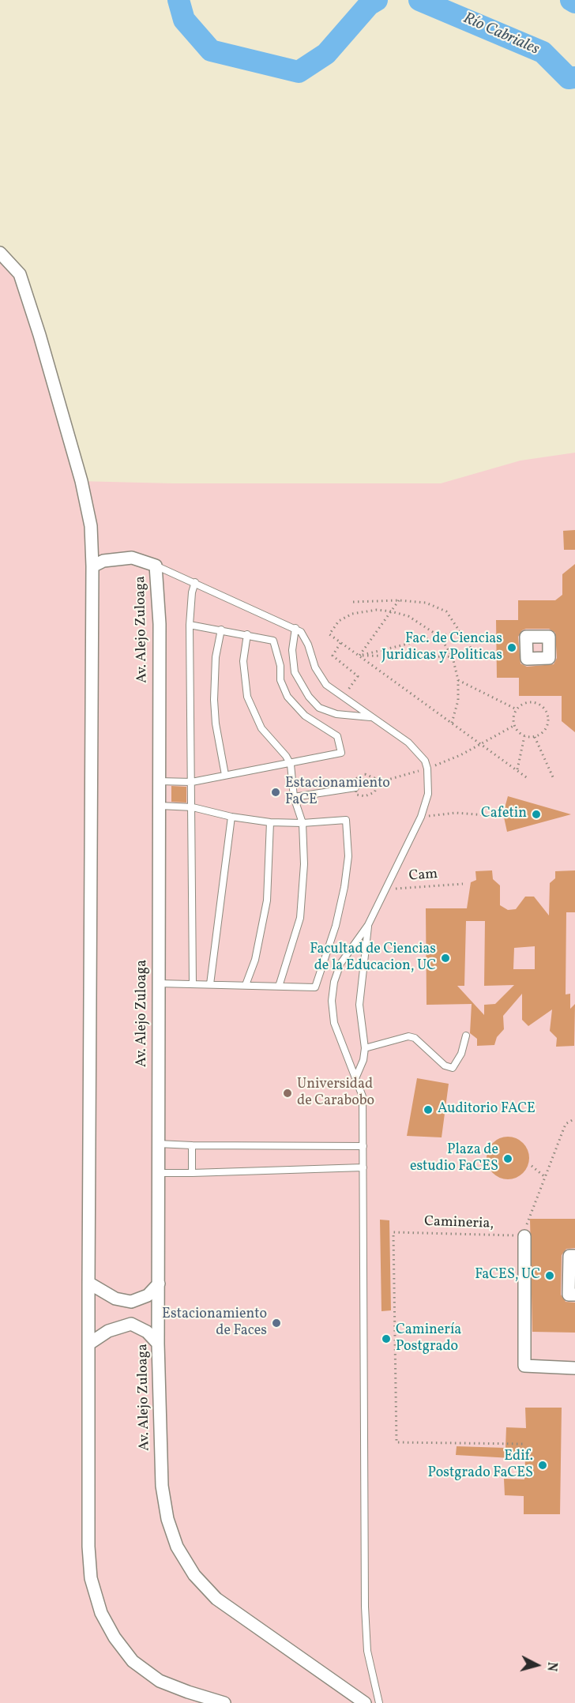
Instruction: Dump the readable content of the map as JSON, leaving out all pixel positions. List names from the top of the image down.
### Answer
{
  "streets": {
    "street": ["Av. Alejo Zuloaga"],
    "path": ["Cam", "Camineria,"]
  },
  "water": ["Río Cabriales"],
  "places": [
    "Fac. de Ciencias Juridicas y Politicas",
    "Estacionamiento FaCE",
    "Cafetin",
    "Facultad de Ciencias de la Educacion, UC",
    "Universidad de Carabobo",
    "Auditorio FACE",
    "Plaza de estudio FaCES",
    "FaCES, UC",
    "Estacionamiento de Faces",
    "Caminería Postgrado",
    "Edif. Postgrado FaCES"
  ],
  "north": "right"
}
